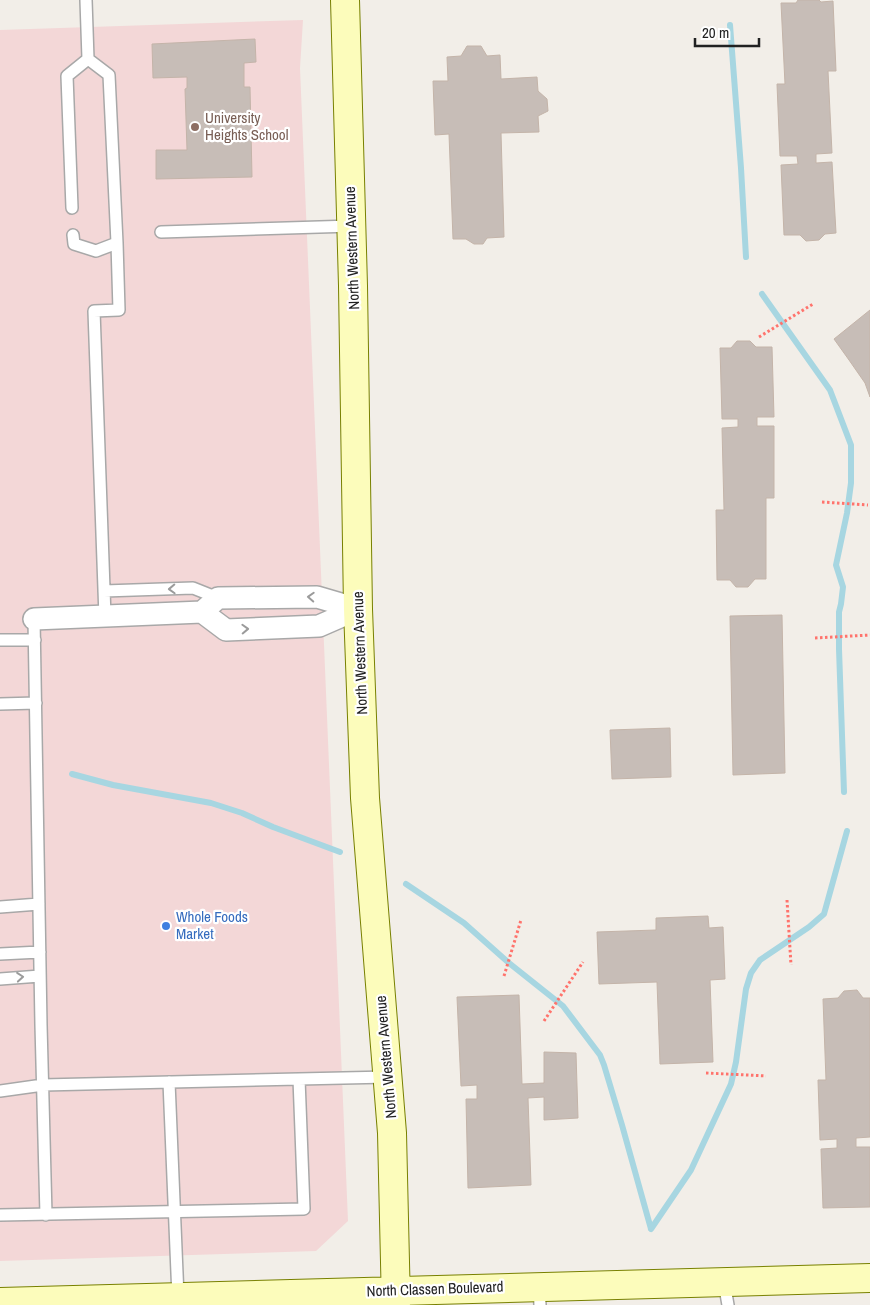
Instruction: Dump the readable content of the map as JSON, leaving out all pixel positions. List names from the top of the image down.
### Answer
{
  "streets": {
    "main road": ["North Western Avenue", "North Classen Boulevard"]
  },
  "crossings": [
    ["North Western Avenue", "North Classen Boulevard"]
  ],
  "places": ["University Heights School", "Whole Foods Market"],
  "scale_bar": "20 m"
}
